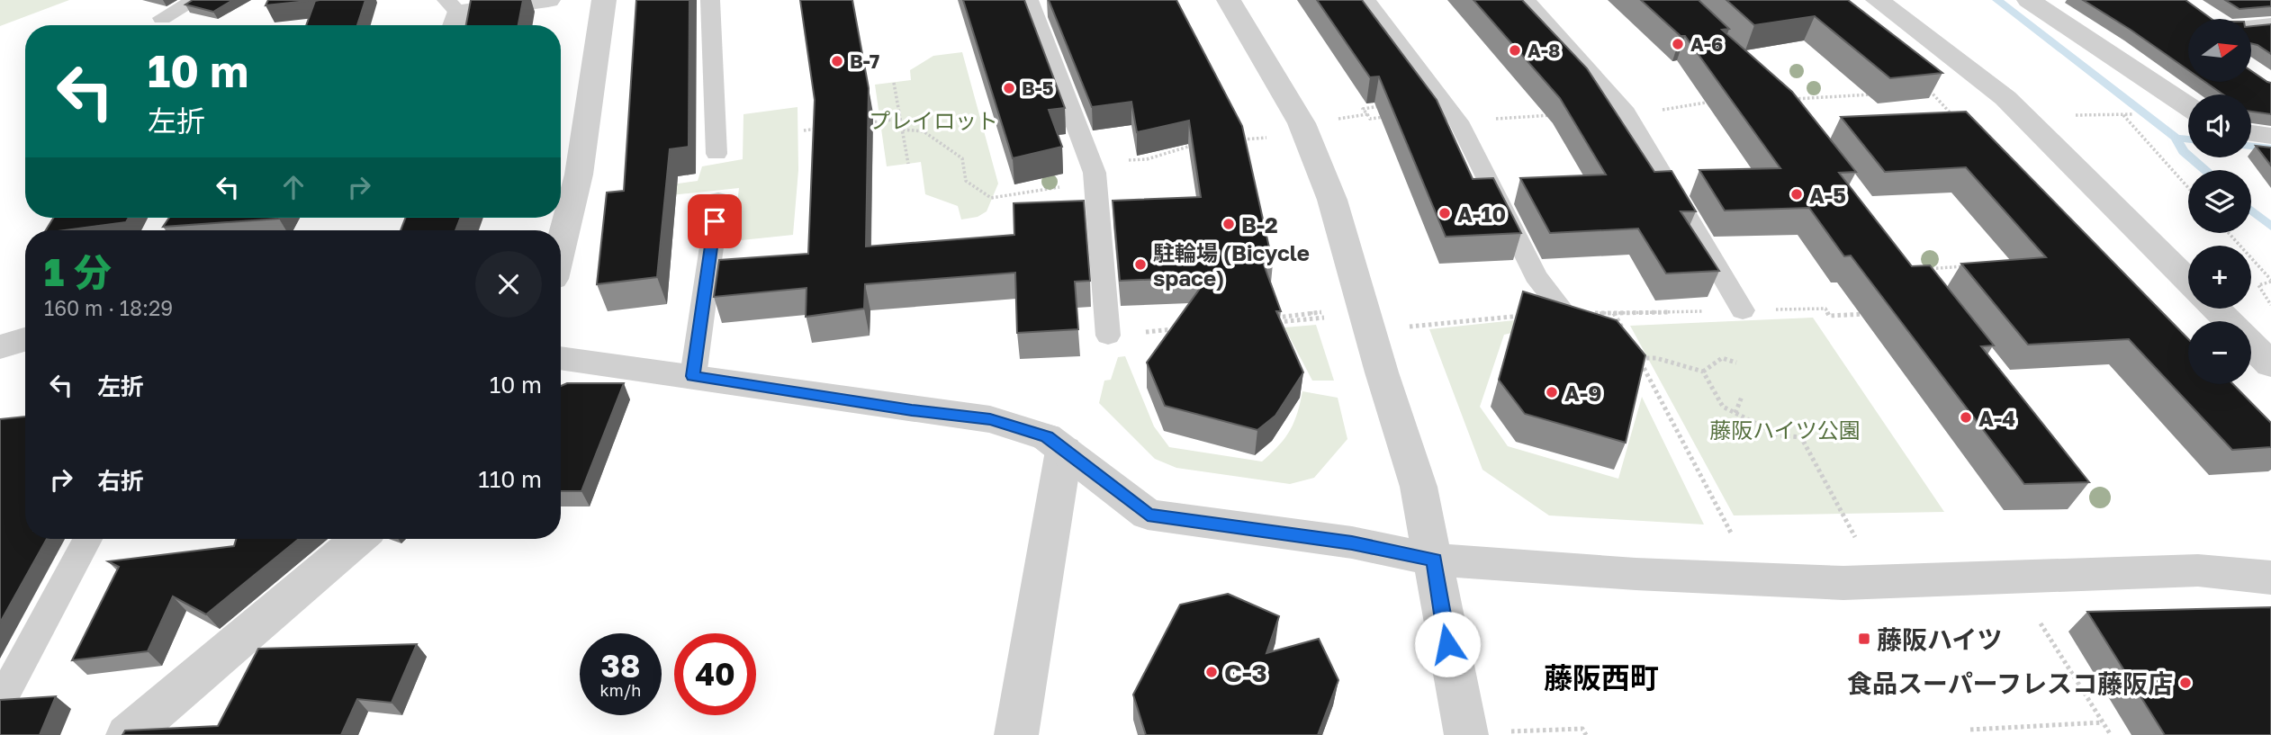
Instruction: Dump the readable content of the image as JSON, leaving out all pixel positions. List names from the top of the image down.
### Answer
{
  "districts": ["藤阪西町"],
  "parks": ["プレイロット", "藤阪ハイツ公園"],
  "places": {
    "other": [
      "A-6",
      "A-8",
      "B-7",
      "B-5",
      "A-5",
      "A-10",
      "B-2",
      "駐輪場 (Bicycle space)",
      "A-9",
      "A-4",
      "C-3",
      "食品スーパーフレスコ藤阪店"
    ],
    "transit": ["藤阪ハイツ"]
  },
  "north": "right",
  "page": {
    "map_buttons": ["+", "−"],
    "turn": ["10 m", "左折"],
    "heading": ["1 分", "160 m · 18:29"],
    "list": [
      {
        "name": "左折",
        "value": "10 m"
      },
      {
        "name": "右折",
        "value": "110 m"
      }
    ],
    "speed": "38 km/h",
    "limit": "40"
  }
}
